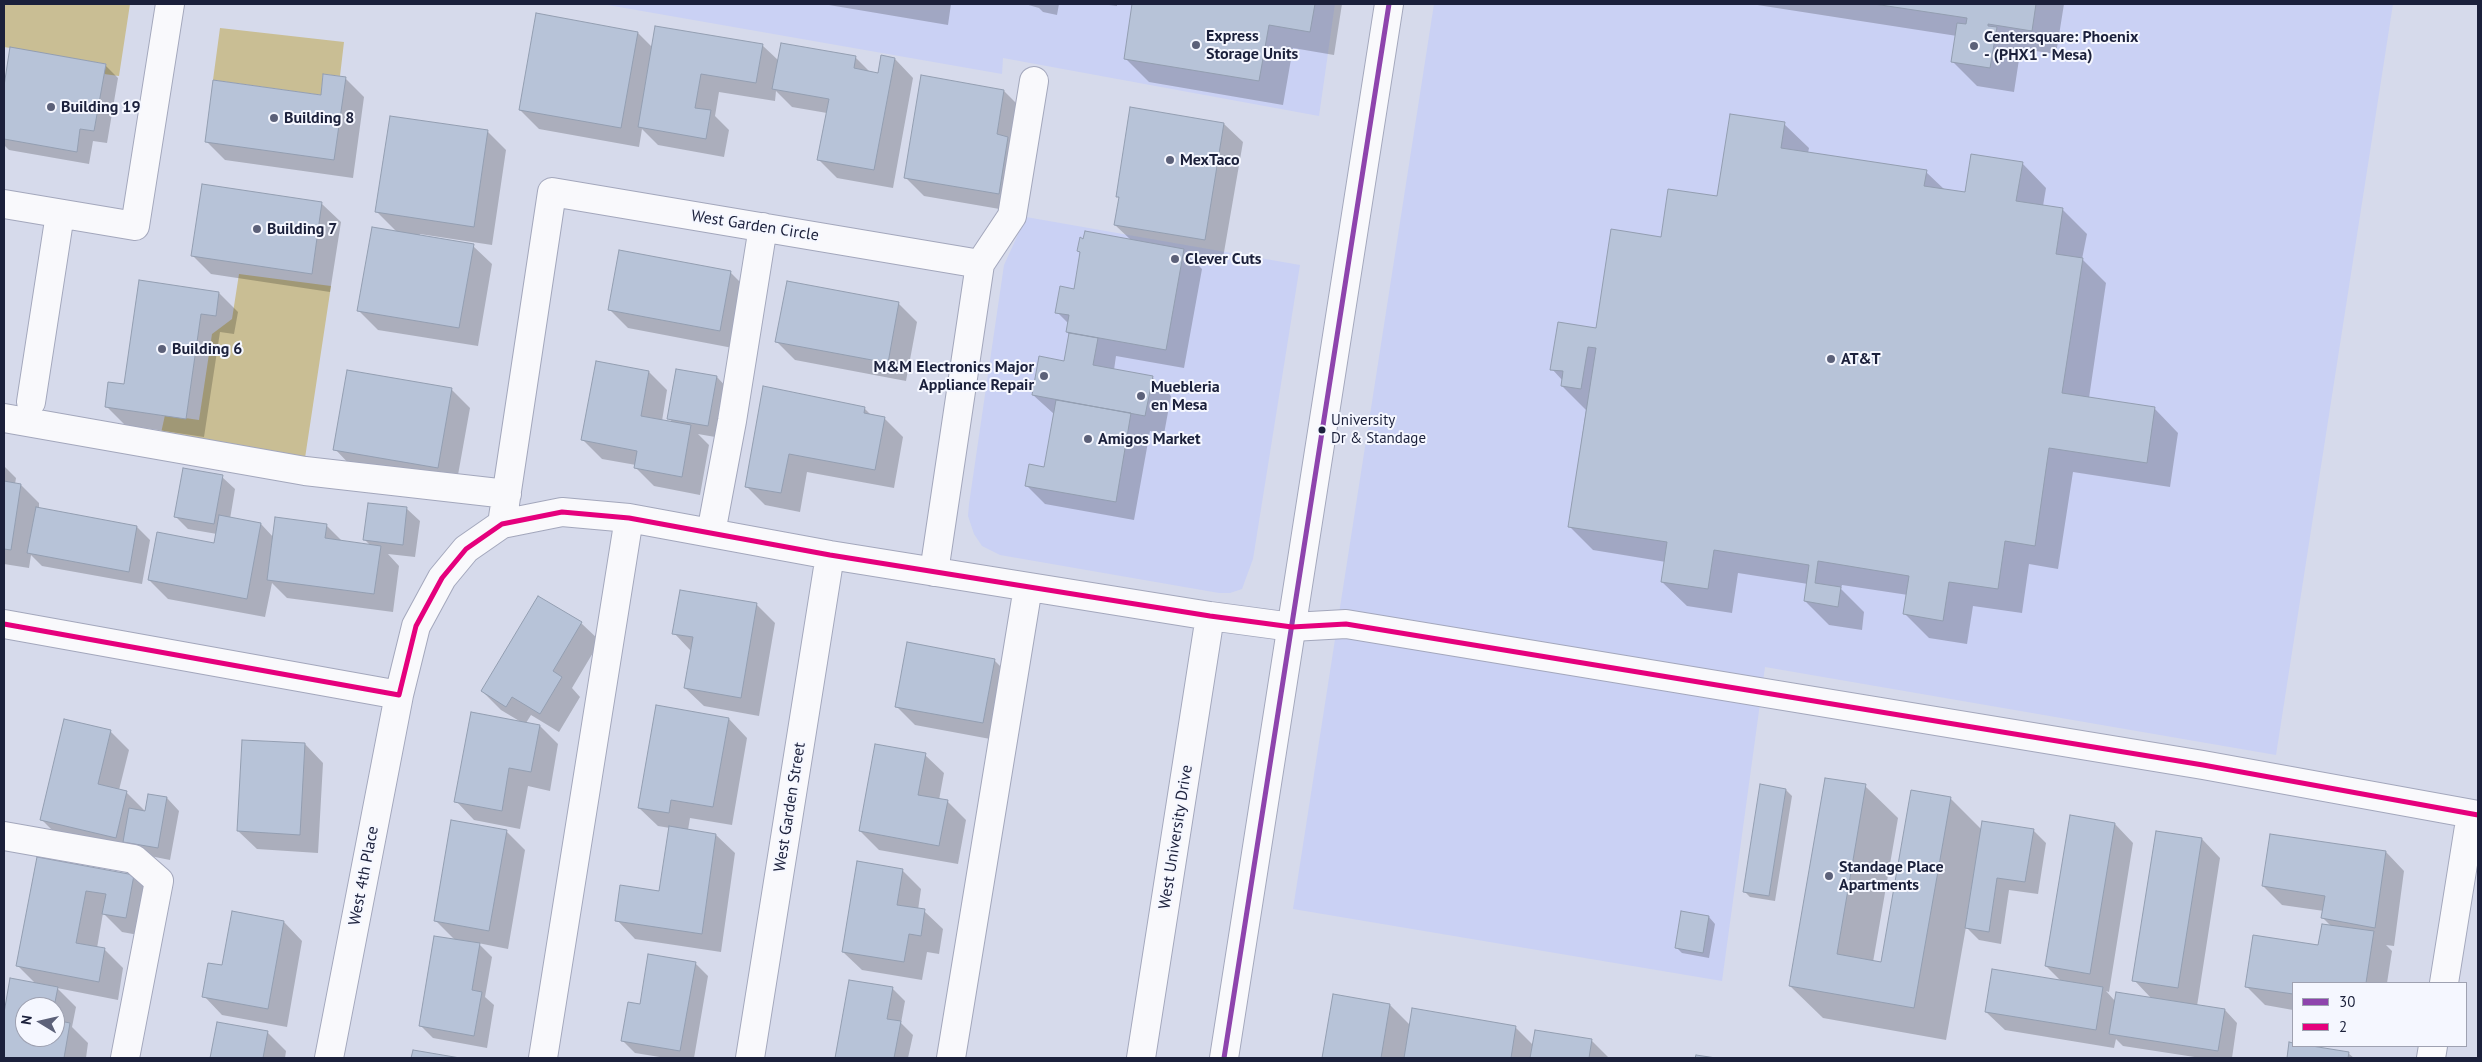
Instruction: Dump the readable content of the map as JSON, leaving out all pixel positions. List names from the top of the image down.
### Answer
{
  "streets": {
    "street": [
      "West Garden Circle",
      "West Garden Street",
      "West University Drive",
      "West 4th Place"
    ]
  },
  "crossings": [
    ["West Garden Circle", "West 4th Place"]
  ],
  "places": [
    "Express Storage Units",
    "Centersquare: Phoenix - (PHX1 - Mesa)",
    "Building 19",
    "Building 8",
    "MexTaco",
    "Building 7",
    "Clever Cuts",
    "Building 6",
    "AT&T",
    "M&M Electronics Major Appliance Repair",
    "Muebleria en Mesa",
    "University Dr & Standage",
    "Amigos Market",
    "Standage Place Apartments"
  ],
  "lines": ["transit line 30", "transit line 2"],
  "legend": ["30", "2"],
  "north": "left"
}
